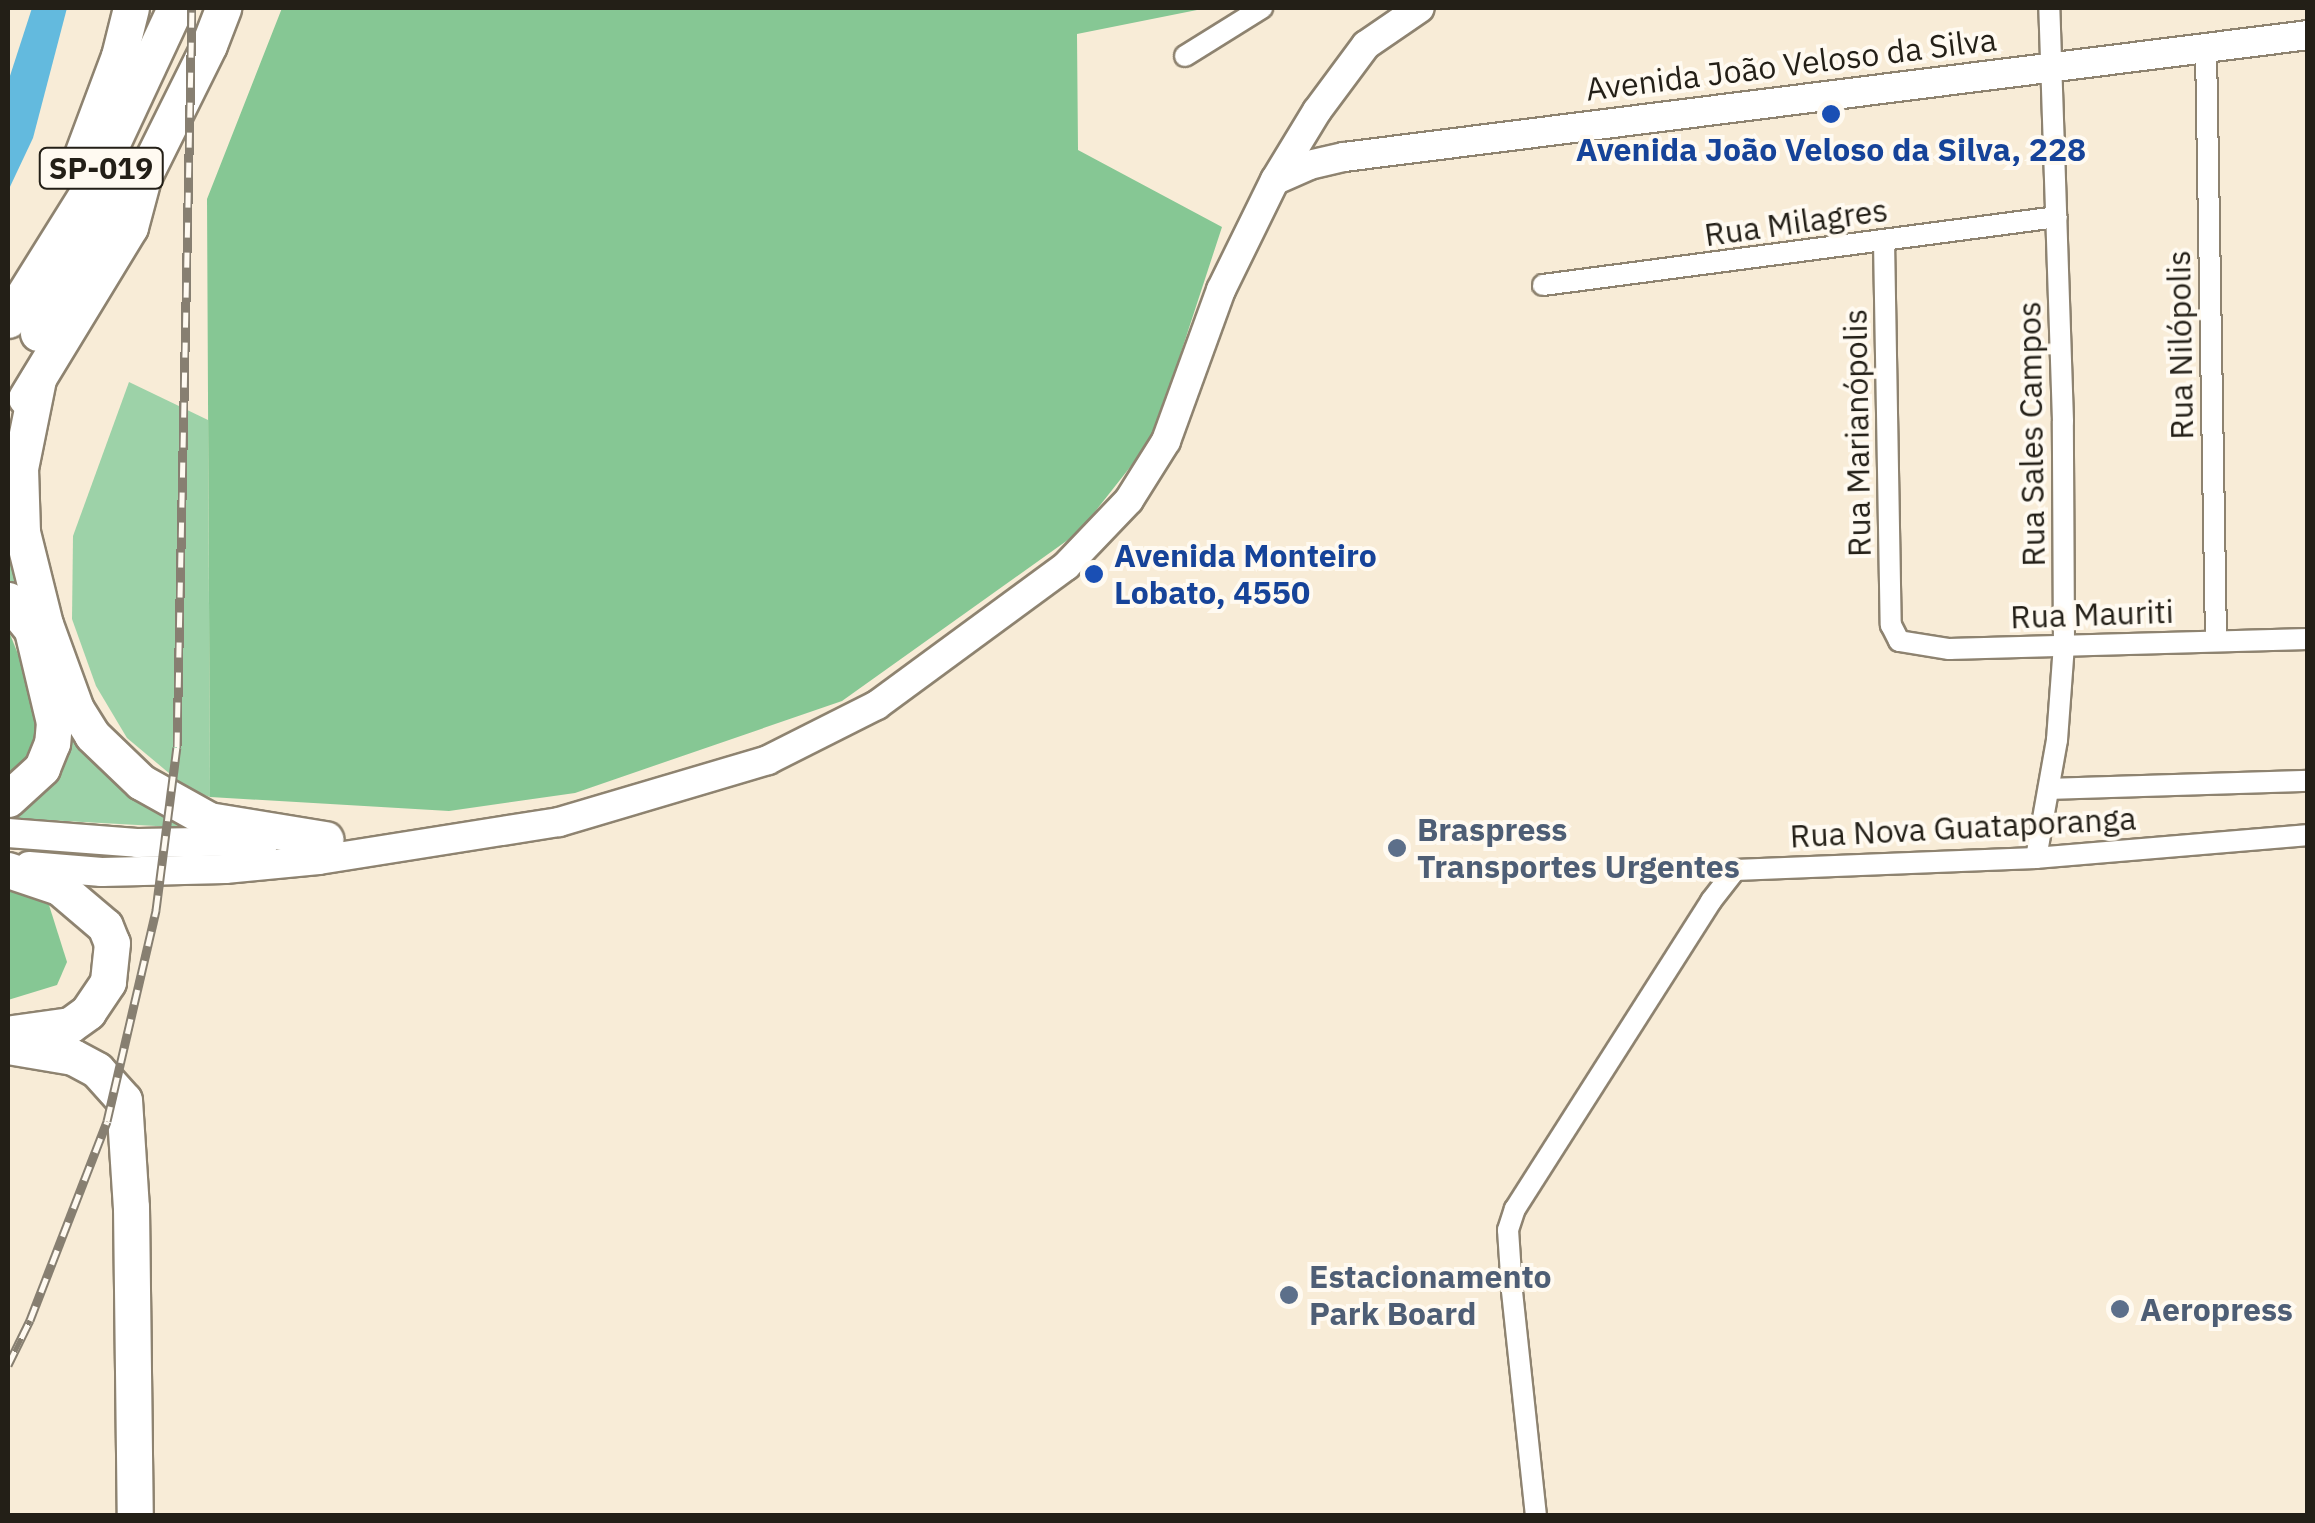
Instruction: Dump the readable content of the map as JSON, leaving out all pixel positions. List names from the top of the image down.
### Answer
{
  "streets": {
    "highway": ["SP-019"],
    "main road": ["Avenida João Veloso da Silva"],
    "street": [
      "Rua Milagres",
      "Rua Nilópolis",
      "Rua Marianópolis",
      "Rua Sales Campos",
      "Rua Mauriti",
      "Rua Nova Guataporanga"
    ]
  },
  "crossings": [
    ["Avenida João Veloso da Silva", "Rua Nilópolis"],
    ["Avenida João Veloso da Silva", "Rua Sales Campos"],
    ["Rua Milagres", "Rua Marianópolis"],
    ["Rua Milagres", "Rua Sales Campos"],
    ["Rua Nilópolis", "Rua Mauriti"],
    ["Rua Marianópolis", "Rua Mauriti"],
    ["Rua Sales Campos", "Rua Mauriti"],
    ["Rua Sales Campos", "Rua Nova Guataporanga"]
  ],
  "places": [
    "Avenida João Veloso da Silva, 228",
    "Avenida Monteiro Lobato, 4550",
    "Braspress Transportes Urgentes",
    "Estacionamento Park Board",
    "Aeropress"
  ]
}
